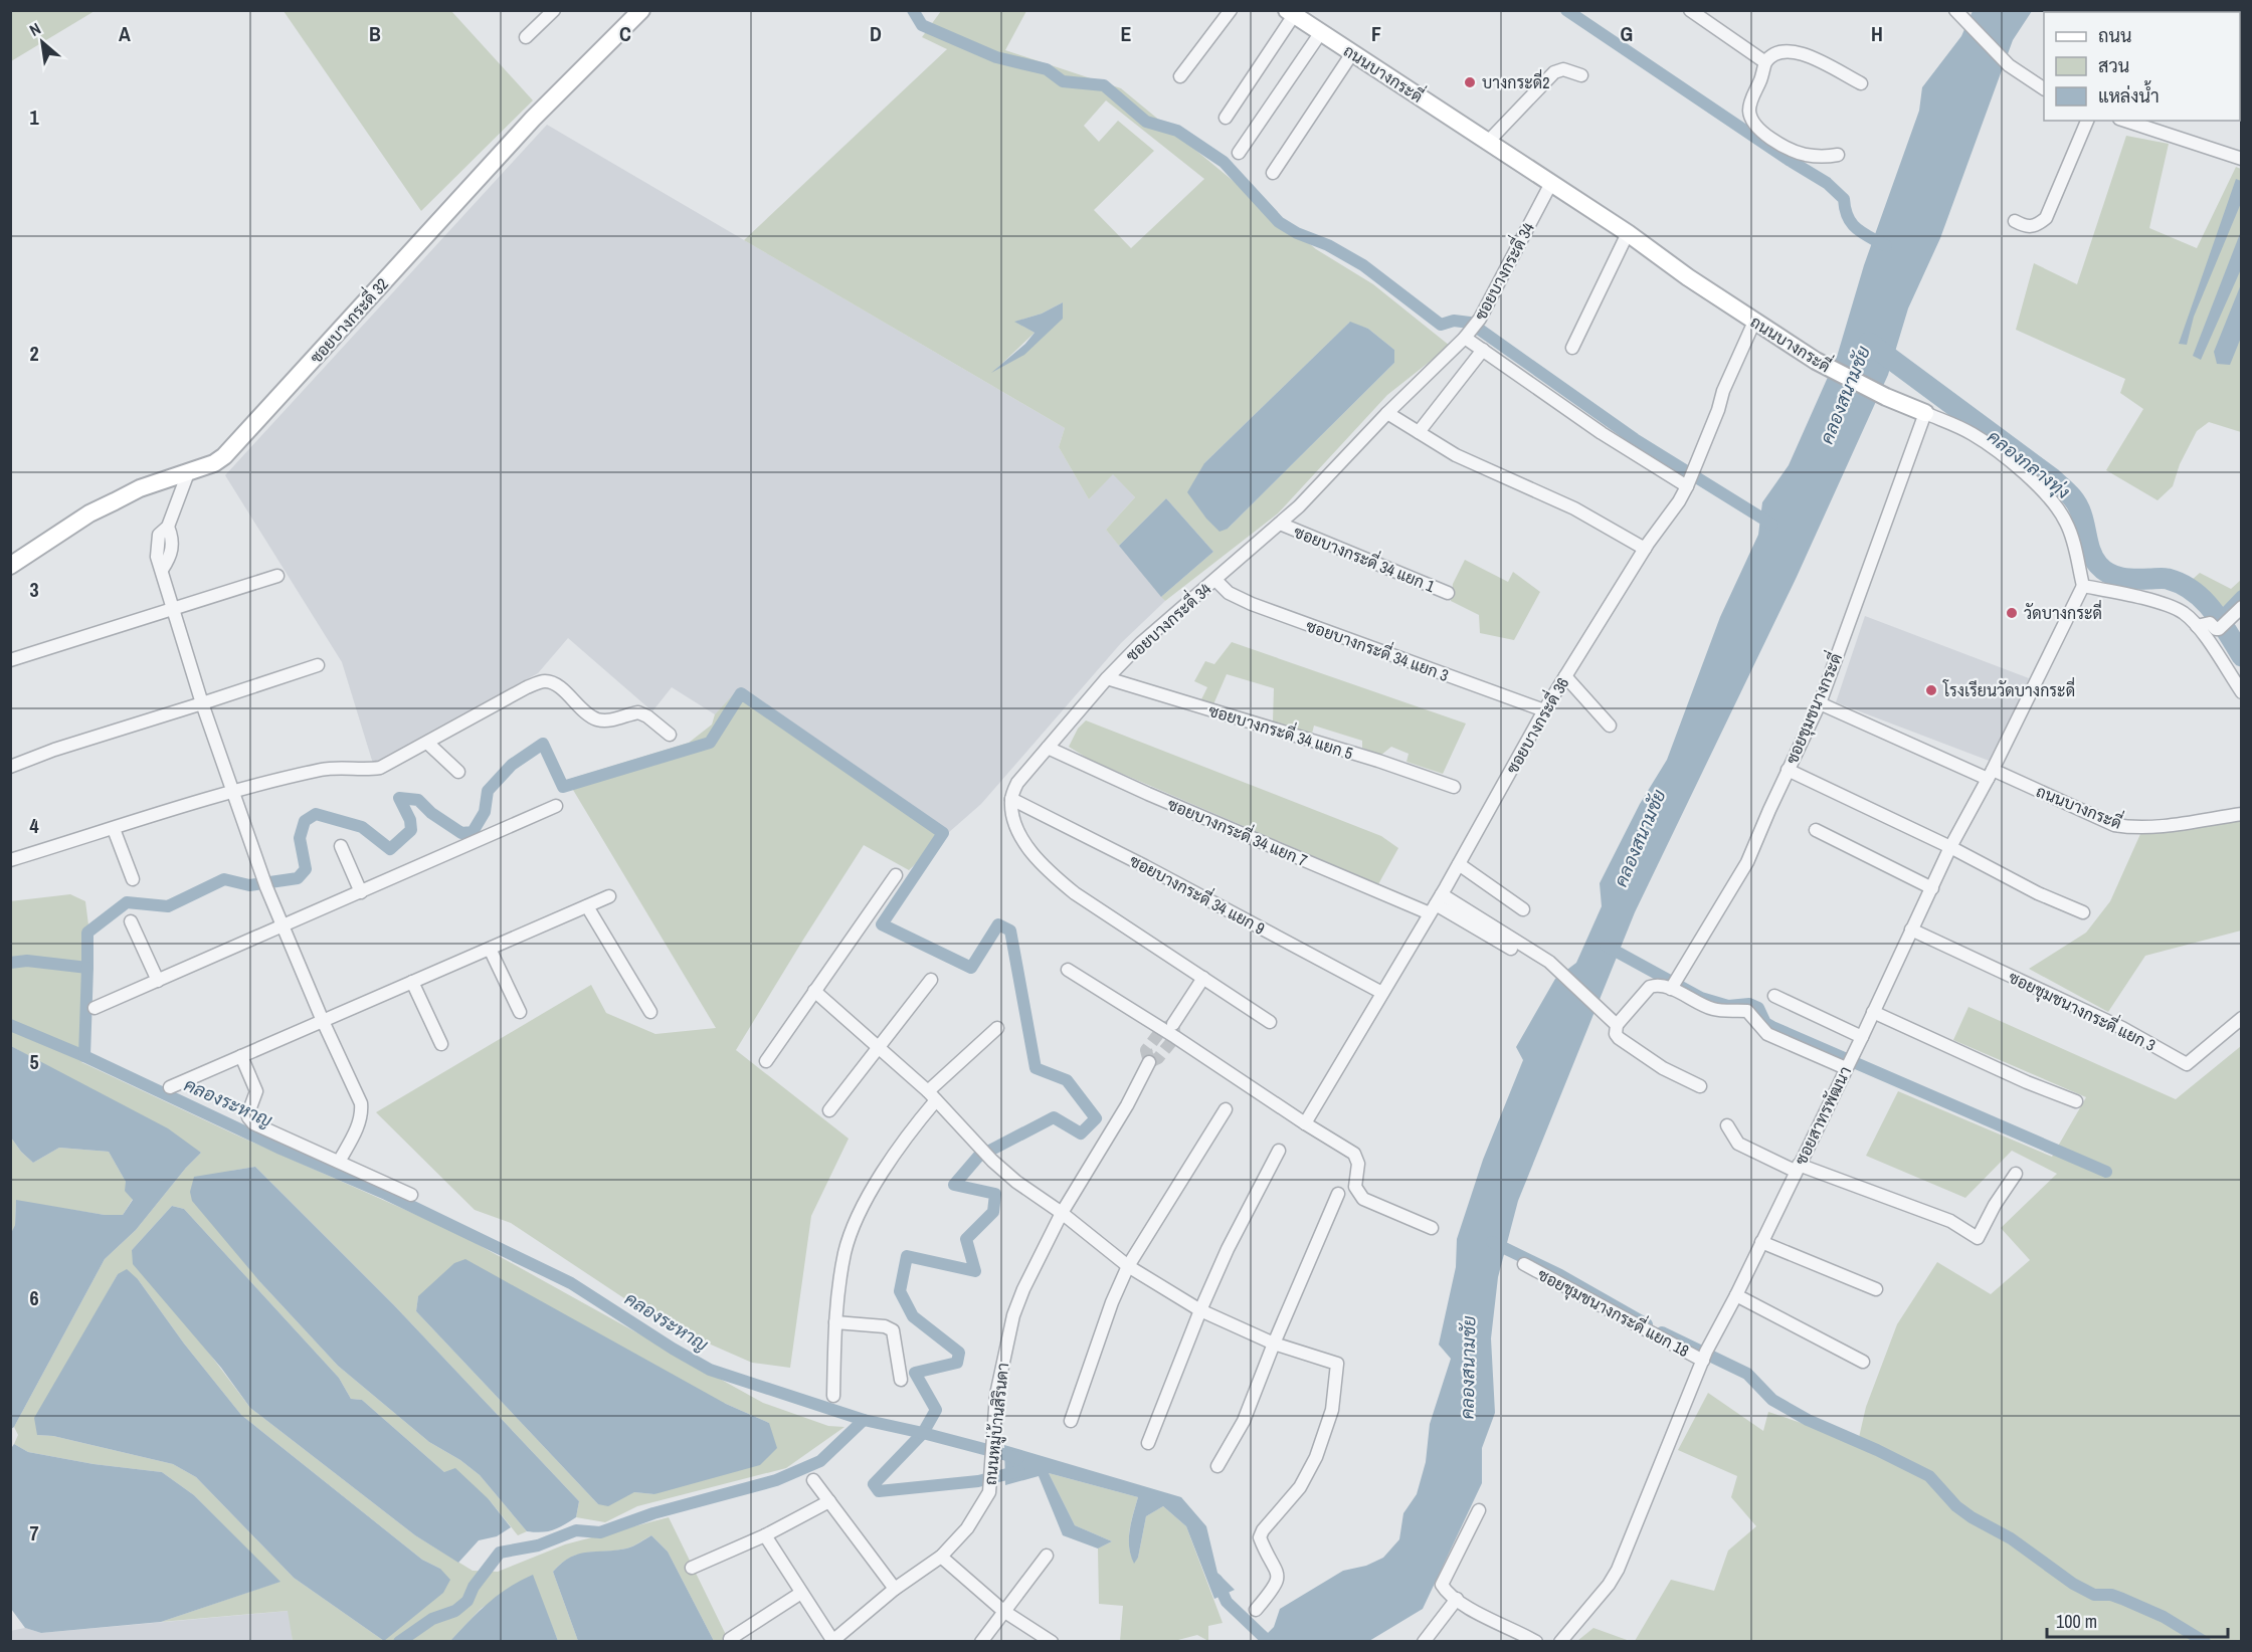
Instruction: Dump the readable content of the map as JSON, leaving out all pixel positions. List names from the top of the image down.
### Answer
{
  "streets": {
    "street": [
      "ถนนบางกระดี่",
      "ซอยบางกระดี่ 34",
      "ซอยบางกระดี่ 32",
      "ซอยบางกระดี่ 34 แยก 1",
      "ซอยบางกระดี่ 34 แยก 3",
      "ซอยชุมชนางกระดี่",
      "ซอยบางกระดี่ 36",
      "ซอยบางกระดี่ 34 แยก 5",
      "ซอยบางกระดี่ 34 แยก 7",
      "ซอยบางกระดี่ 34 แยก 9",
      "ซอยชุมชนางกระดี่ แยก 3",
      "ซอยสาทรพัฒนา",
      "ซอยชุมชนางกระดี่ แยก 18",
      "ถนนหมู่บ้านสิรินดา"
    ]
  },
  "crossings": [
    ["ถนนบางกระดี่", "ซอยบางกระดี่ 34"],
    ["ถนนบางกระดี่", "ซอยชุมชนางกระดี่"],
    ["ถนนบางกระดี่", "ซอยบางกระดี่ 36"],
    ["ถนนบางกระดี่", "ซอยสาทรพัฒนา"],
    ["ซอยบางกระดี่ 34", "ซอยบางกระดี่ 34 แยก 1"],
    ["ซอยบางกระดี่ 34", "ซอยบางกระดี่ 34 แยก 3"],
    ["ซอยบางกระดี่ 34", "ซอยบางกระดี่ 34 แยก 5"],
    ["ซอยบางกระดี่ 34", "ซอยบางกระดี่ 34 แยก 7"],
    ["ซอยบางกระดี่ 34", "ซอยบางกระดี่ 34 แยก 9"],
    ["ซอยบางกระดี่ 34 แยก 3", "ซอยบางกระดี่ 36"],
    ["ซอยบางกระดี่ 36", "ซอยบางกระดี่ 34 แยก 7"],
    ["ซอยบางกระดี่ 36", "ซอยบางกระดี่ 34 แยก 9"],
    ["ซอยชุมชนางกระดี่ แยก 3", "ซอยสาทรพัฒนา"],
    ["ซอยสาทรพัฒนา", "ซอยชุมชนางกระดี่ แยก 18"]
  ],
  "water": ["คลองสนามชัย", "คลองกลางทุ่ง", "คลองระหาญ"],
  "places": ["บางกระดี่2", "วัดบางกระดี่", "โรงเรียนวัดบางกระดี่"],
  "legend": ["ถนน", "สวน", "แหล่งน้ำ"],
  "scale_bar": "100 m",
  "north": "top left",
  "grid": {
    "columns": [
      "A",
      "B",
      "C",
      "D",
      "E",
      "F",
      "G",
      "H"
    ],
    "rows": [
      "1",
      "2",
      "3",
      "4",
      "5",
      "6",
      "7"
    ]
  }
}
